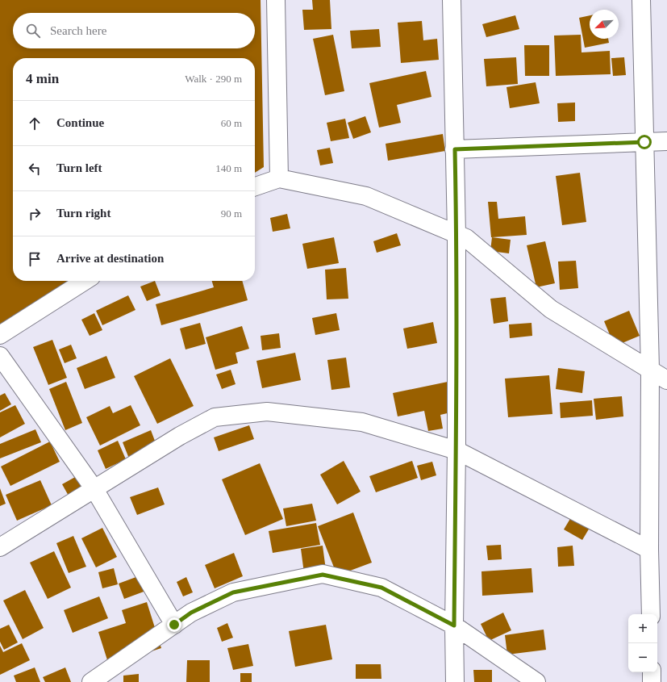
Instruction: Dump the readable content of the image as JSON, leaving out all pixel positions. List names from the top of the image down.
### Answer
{
  "north": "bottom left",
  "page": {
    "search": "Search here",
    "heading": ["4 min", "Walk · 290 m"],
    "list": [
      ["Continue", "60 m"],
      ["Turn left", "140 m"],
      ["Turn right", "90 m"],
      "Arrive at destination"
    ],
    "map_buttons": ["+", "−"]
  }
}
